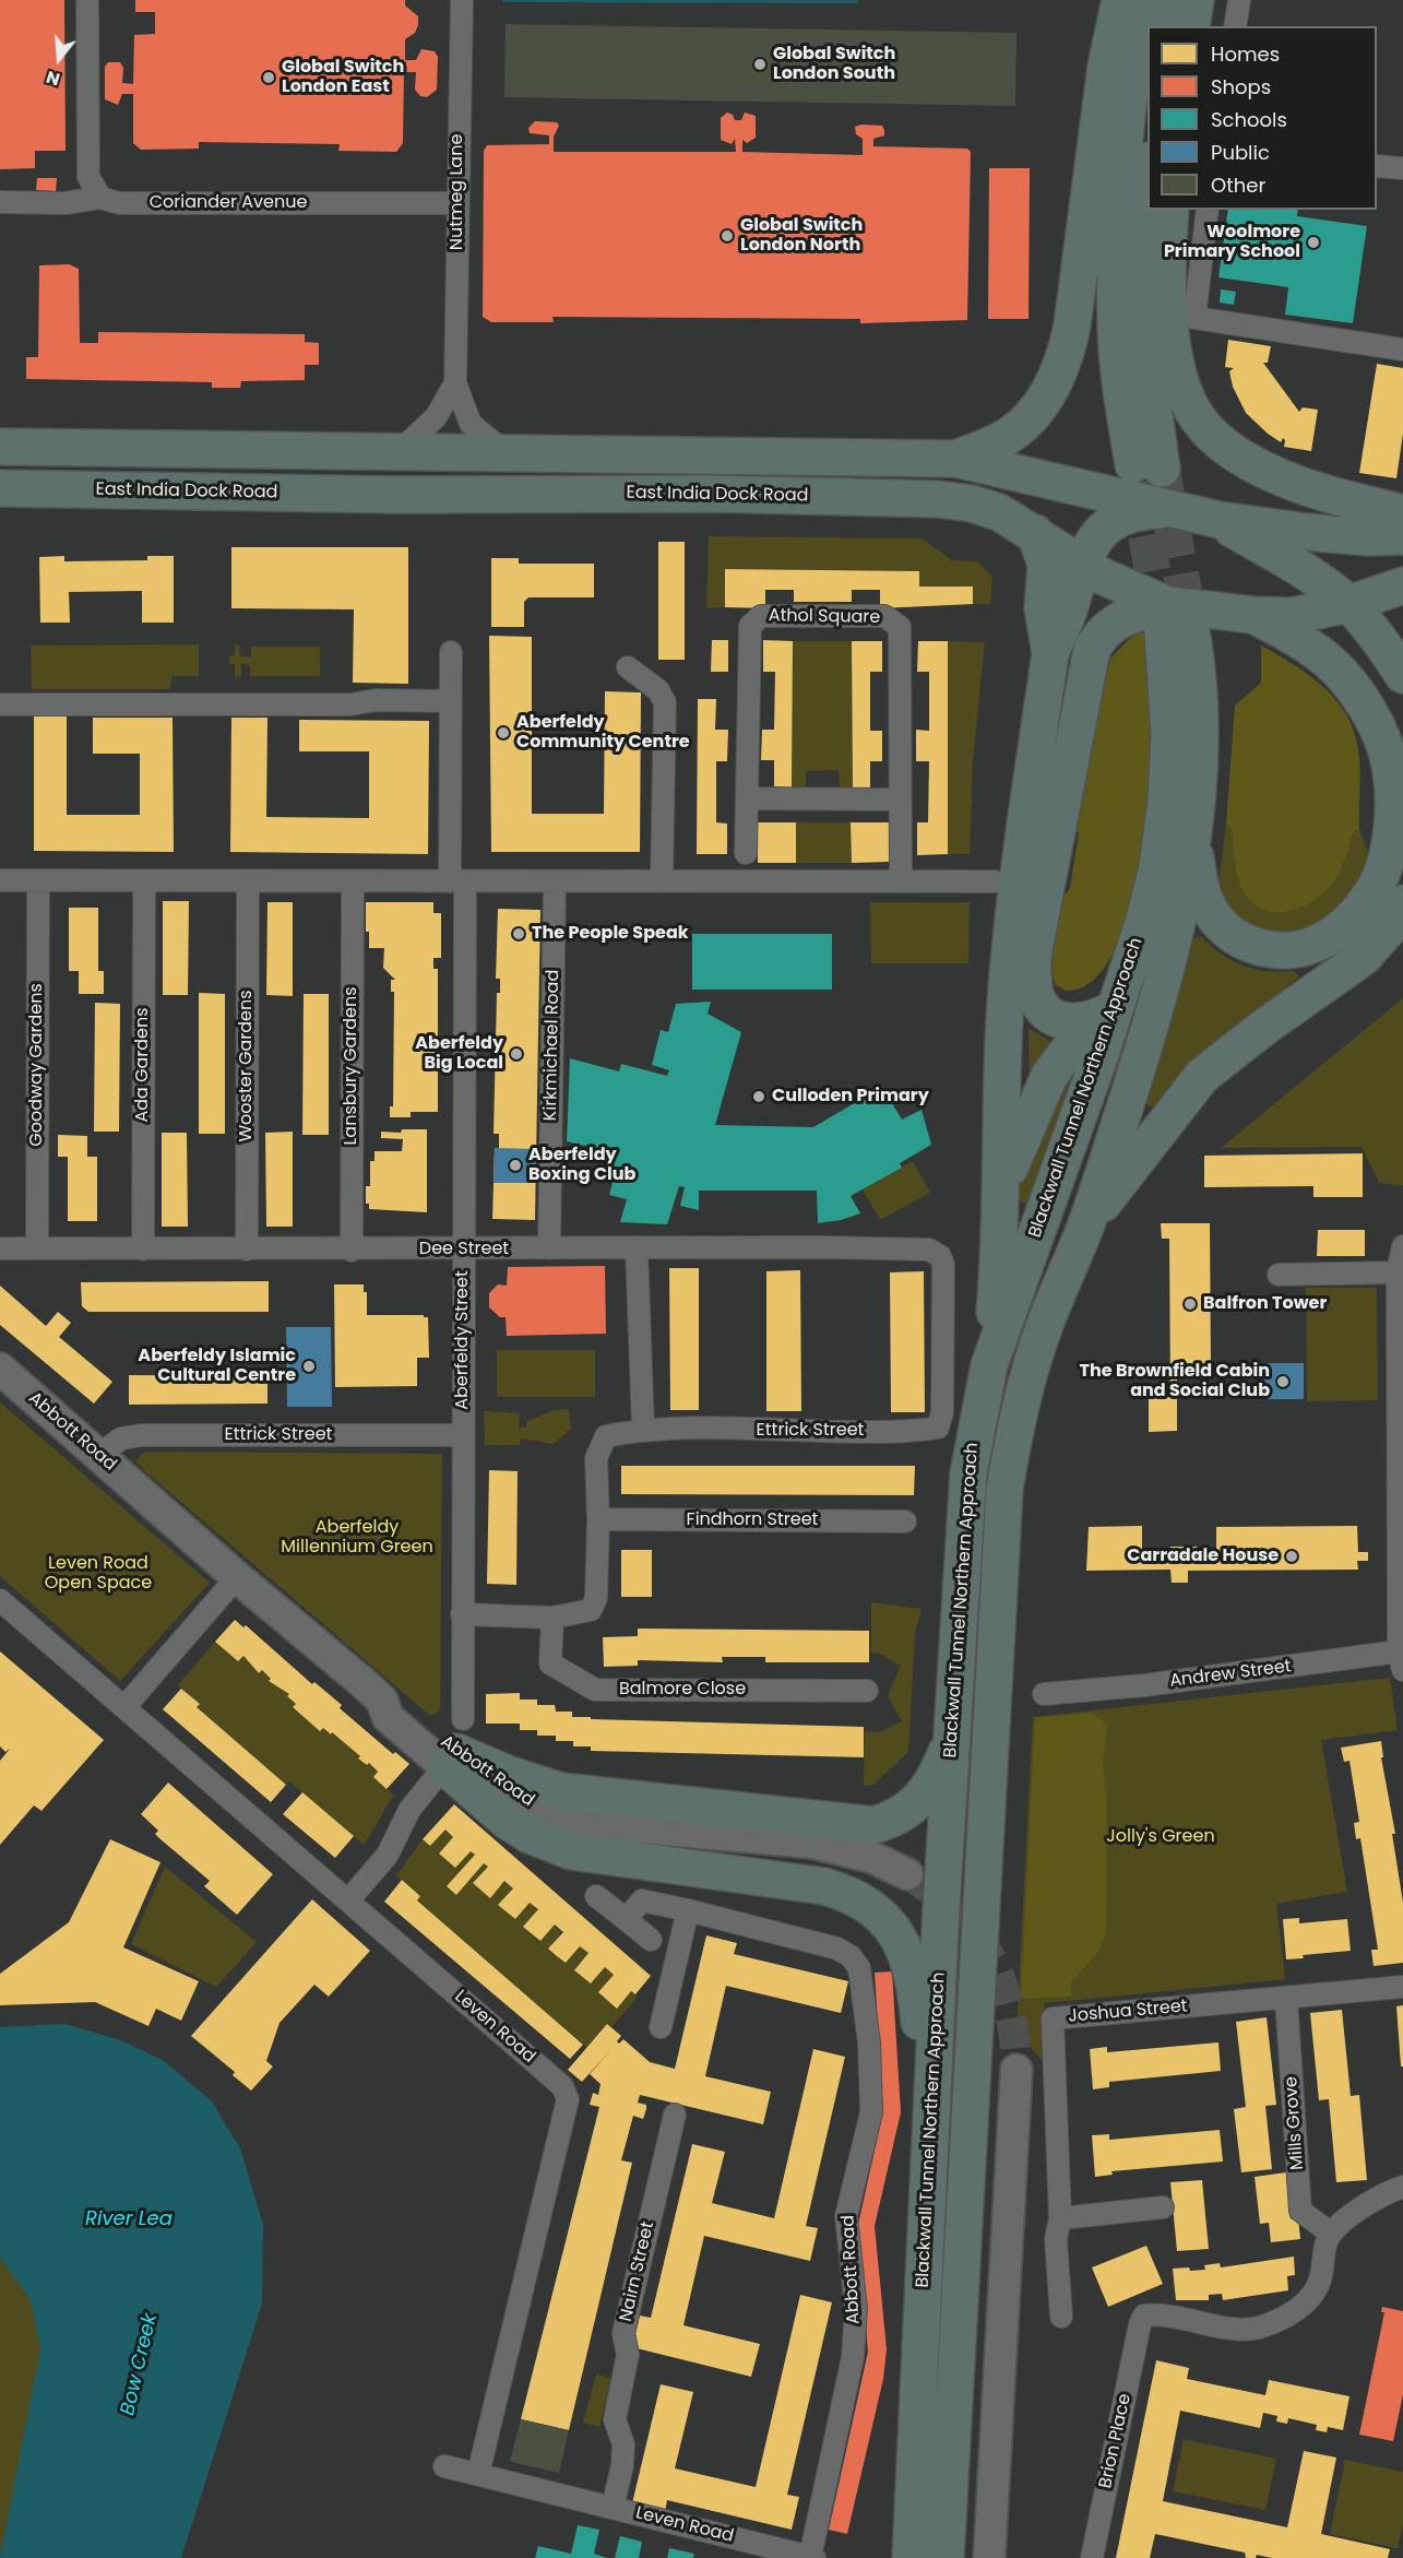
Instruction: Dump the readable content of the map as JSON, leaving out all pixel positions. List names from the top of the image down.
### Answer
{
  "streets": {
    "highway": ["East India Dock Road", "Blackwall Tunnel Northern Approach"],
    "main road": ["Abbott Road"],
    "street": [
      "Nutmeg Lane",
      "Coriander Avenue",
      "Athol Square",
      "Kirkmichael Road",
      "Goodway Gardens",
      "Ada Gardens",
      "Wooster Gardens",
      "Lansbury Gardens",
      "Dee Street",
      "Aberfeldy Street",
      "Ettrick Street",
      "Findhorn Street",
      "Andrew Street",
      "Balmore Close",
      "Joshua Street",
      "Leven Road",
      "Mills Grove",
      "Nairn Street",
      "Brion Place"
    ]
  },
  "crossings": [
    ["Nutmeg Lane", "Coriander Avenue"],
    ["East India Dock Road", "Blackwall Tunnel Northern Approach"],
    ["Kirkmichael Road", "Dee Street"],
    ["Goodway Gardens", "Dee Street"],
    ["Ada Gardens", "Dee Street"],
    ["Wooster Gardens", "Dee Street"],
    ["Lansbury Gardens", "Dee Street"],
    ["Dee Street", "Aberfeldy Street"],
    ["Dee Street", "Ettrick Street"],
    ["Aberfeldy Street", "Ettrick Street"],
    ["Aberfeldy Street", "Abbott Road"],
    ["Ettrick Street", "Abbott Road"],
    ["Ettrick Street", "Findhorn Street"],
    ["Abbott Road", "Leven Road"],
    ["Joshua Street", "Mills Grove"],
    ["Leven Road", "Nairn Street"],
    ["Mills Grove", "Brion Place"]
  ],
  "water": ["River Lea", "Bow Creek"],
  "parks": ["Aberfeldy Millennium Green", "Leven Road Open Space", "Jolly's Green"],
  "places": [
    "Global Switch London South",
    "Global Switch London East",
    "Global Switch London North",
    "Woolmore Primary School",
    "Aberfeldy Community Centre",
    "The People Speak",
    "Aberfeldy Big Local",
    "Culloden Primary",
    "Aberfeldy Boxing Club",
    "Balfron Tower",
    "Aberfeldy Islamic Cultural Centre",
    "The Brownfield Cabin and Social Club",
    "Carradale House"
  ],
  "legend": [
    "Homes",
    "Shops",
    "Schools",
    "Public",
    "Other"
  ],
  "north": "bottom"
}
